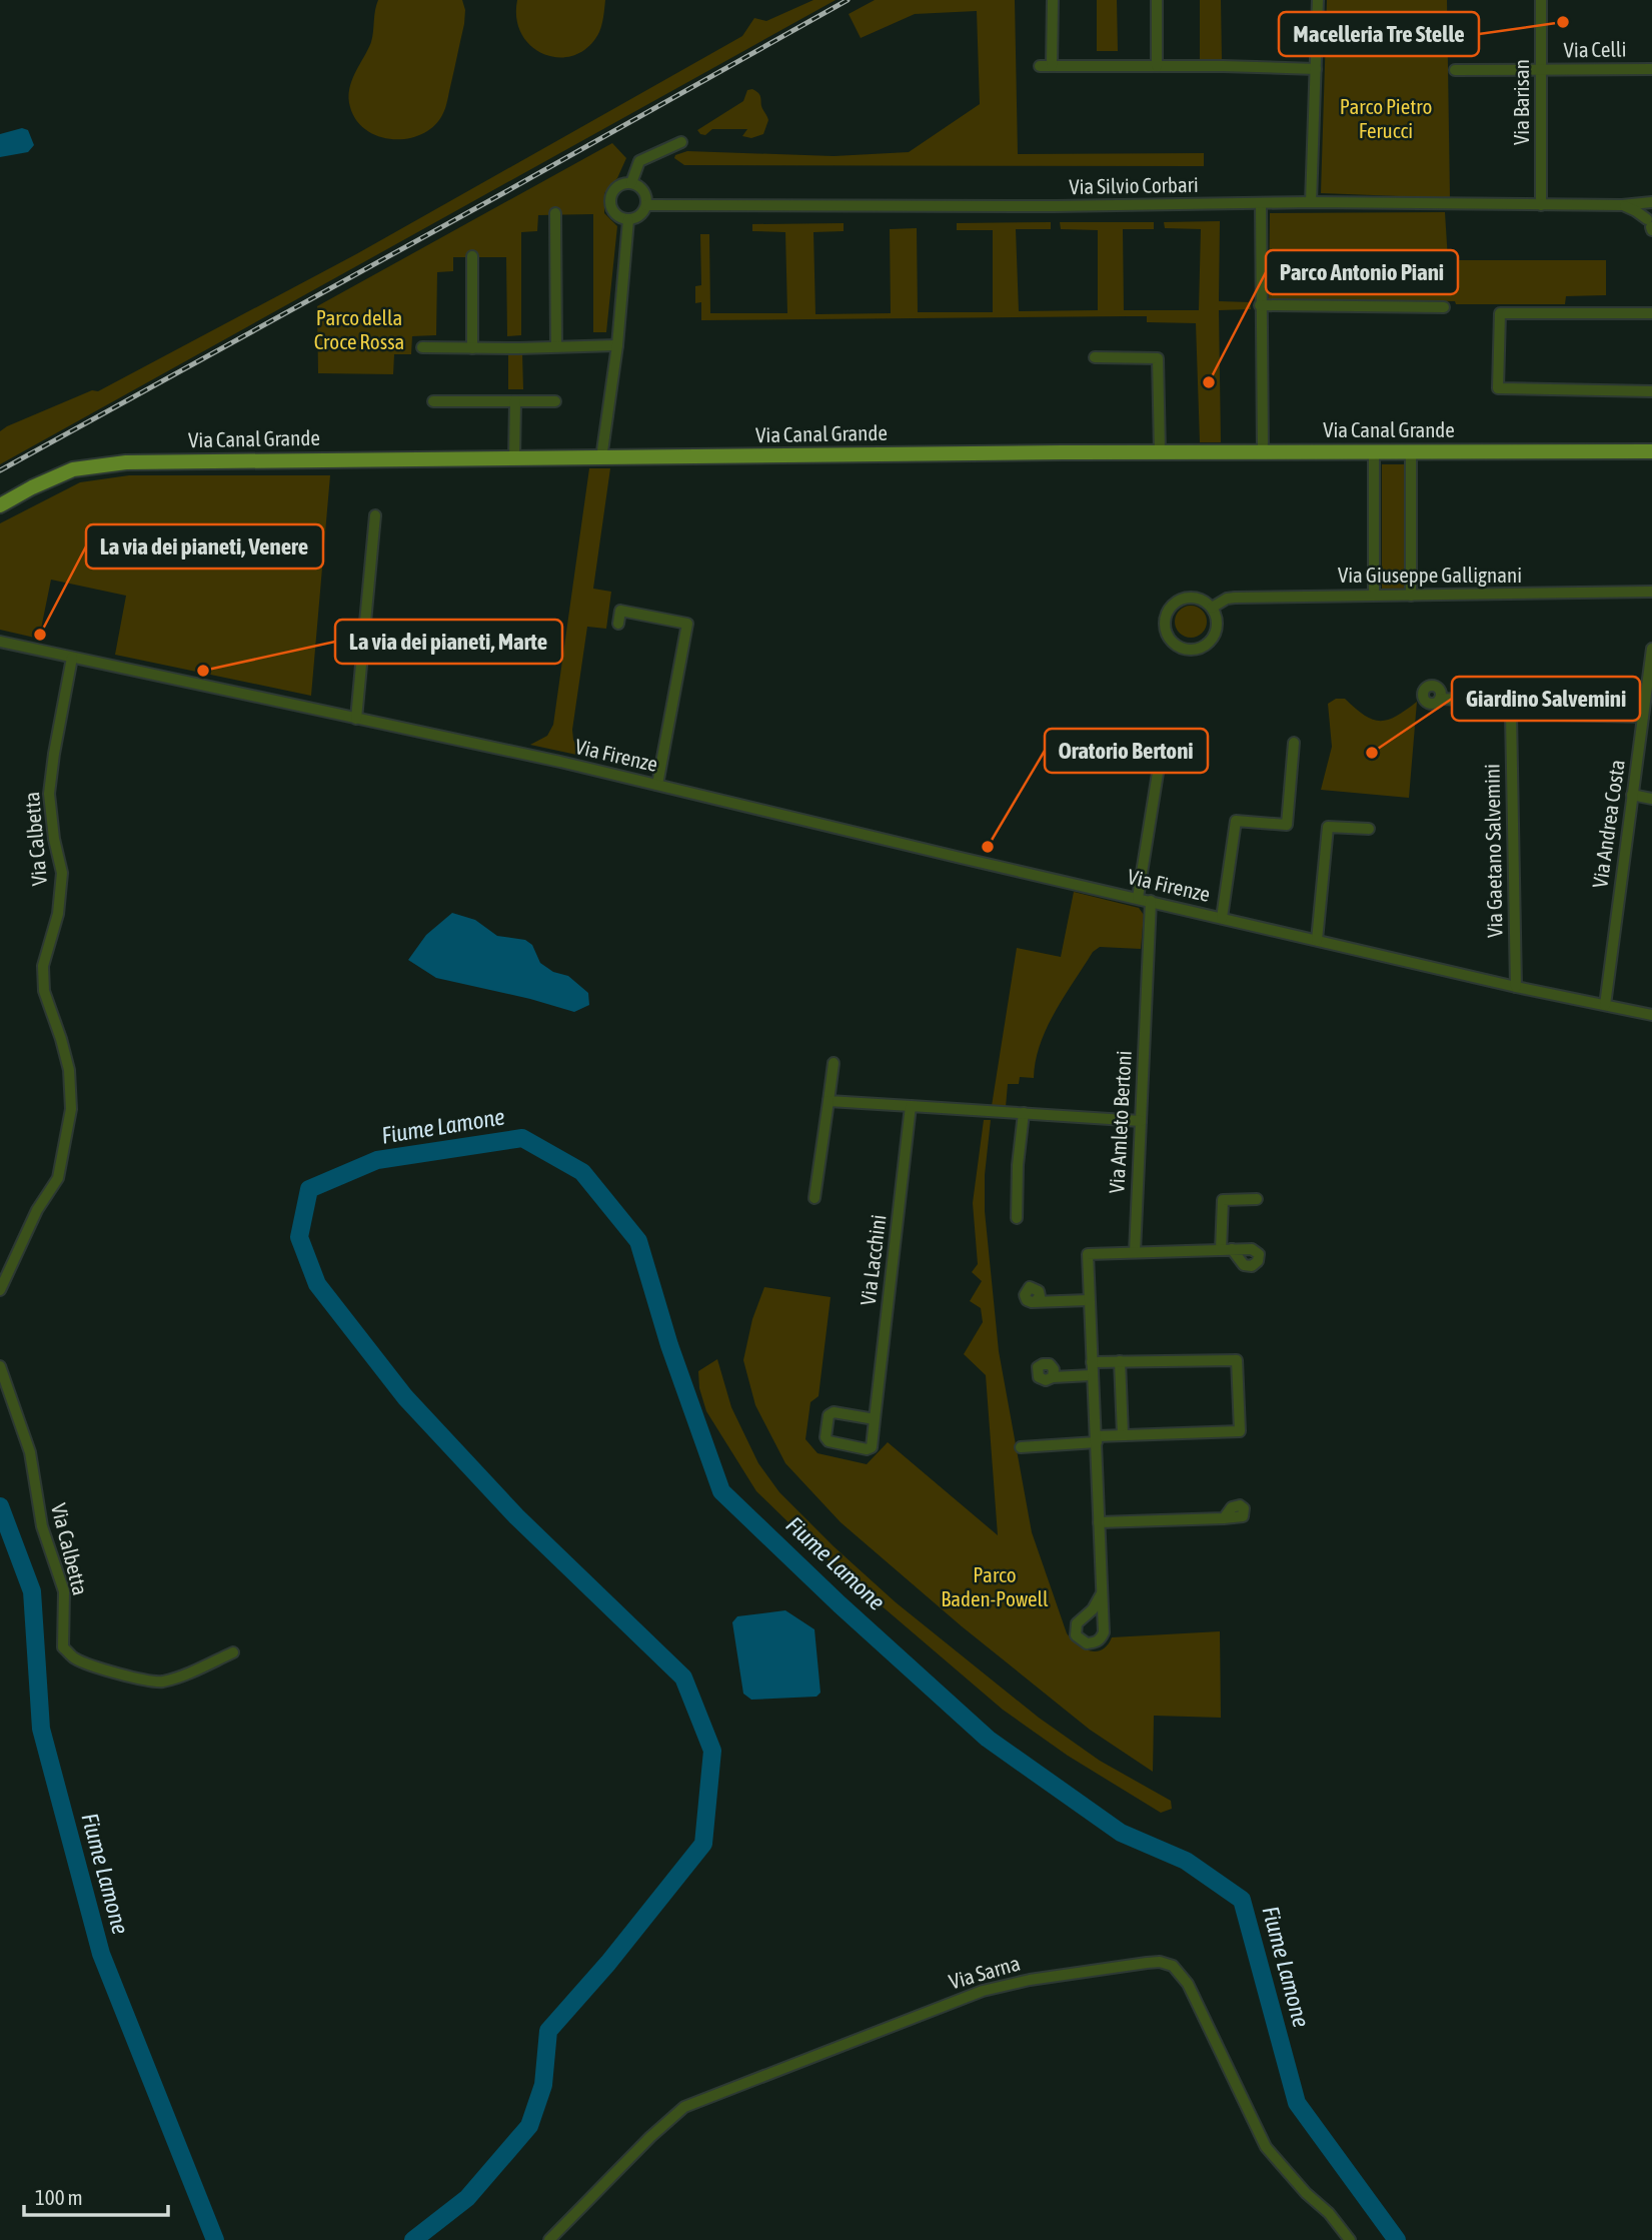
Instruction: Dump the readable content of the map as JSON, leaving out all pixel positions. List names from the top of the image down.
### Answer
{
  "streets": {
    "main road": ["Via Canal Grande"],
    "street": [
      "Via Celli",
      "Via Barisan",
      "Via Silvio Corbari",
      "Via Giuseppe Gallignani",
      "Via Firenze",
      "Via Andrea Costa",
      "Via Calbetta",
      "Via Gaetano Salvemini",
      "Via Amleto Bertoni",
      "Via Lacchini",
      "Via Sarna"
    ]
  },
  "crossings": [
    ["Via Celli", "Via Barisan"],
    ["Via Barisan", "Via Silvio Corbari"],
    ["Via Firenze", "Via Andrea Costa"],
    ["Via Firenze", "Via Calbetta"],
    ["Via Firenze", "Via Gaetano Salvemini"],
    ["Via Firenze", "Via Amleto Bertoni"]
  ],
  "water": ["Fiume Lamone"],
  "parks": ["Parco Pietro Ferucci", "Parco della Croce Rossa", "Parco Baden-Powell"],
  "places": [
    "Macelleria Tre Stelle",
    "Parco Antonio Piani",
    "La via dei pianeti, Venere",
    "La via dei pianeti, Marte",
    "Giardino Salvemini",
    "Oratorio Bertoni"
  ],
  "scale_bar": "100 m"
}
